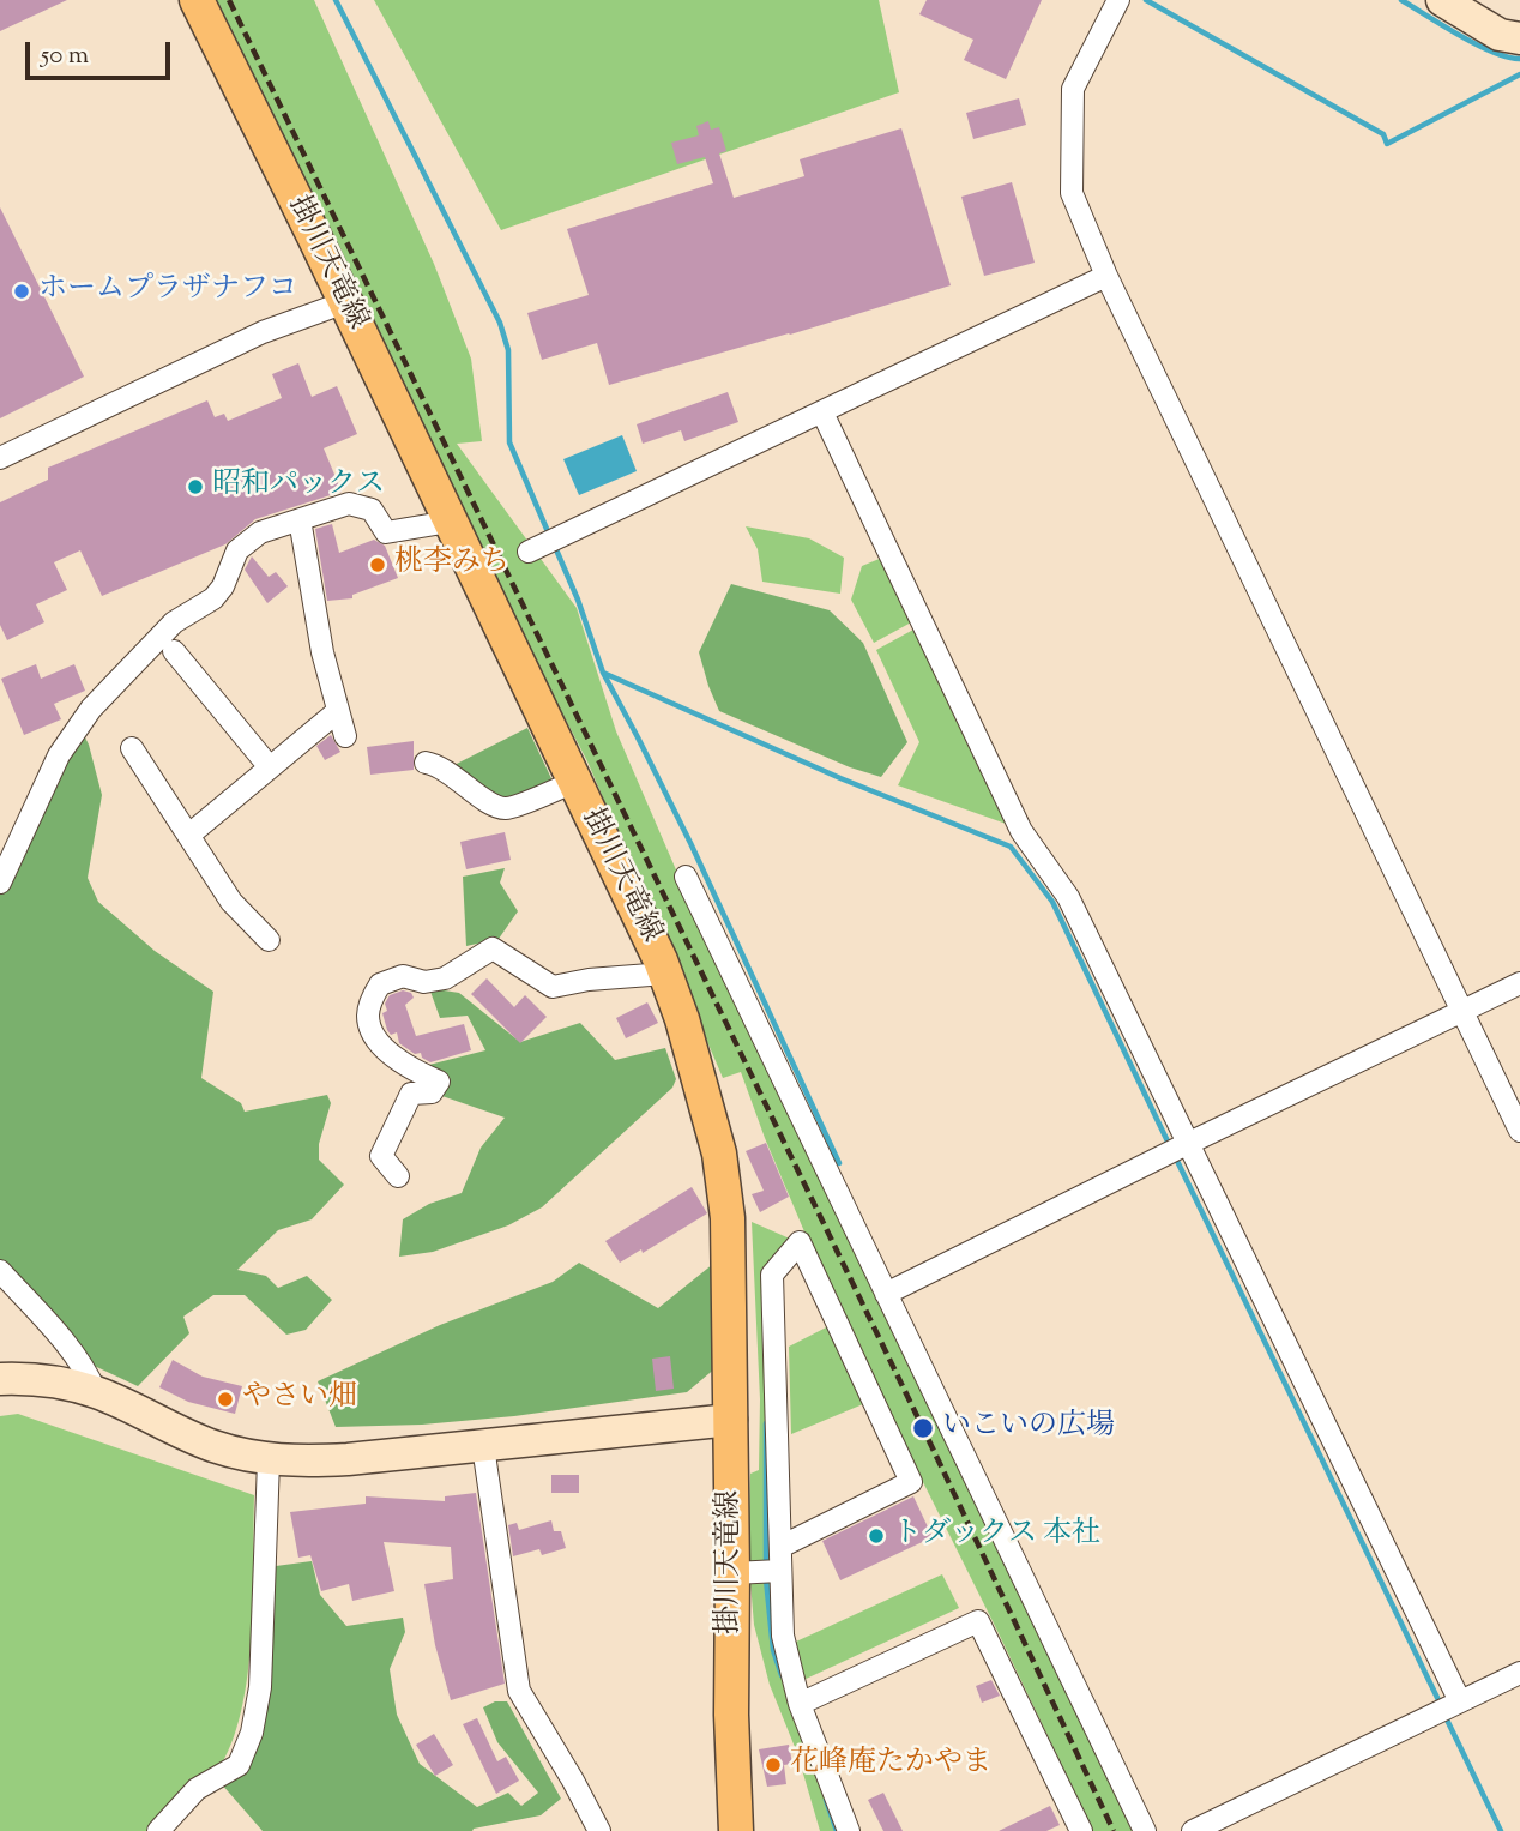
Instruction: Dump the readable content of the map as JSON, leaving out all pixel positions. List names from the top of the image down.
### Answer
{
  "streets": {
    "main road": ["掛川天竜線"]
  },
  "places": [
    "ホームプラザナフコ",
    "昭和パックス",
    "桃李みち",
    "やさい畑",
    "いこいの広場",
    "トダックス 本社",
    "花峰庵たかやま"
  ],
  "scale_bar": "50 m"
}
